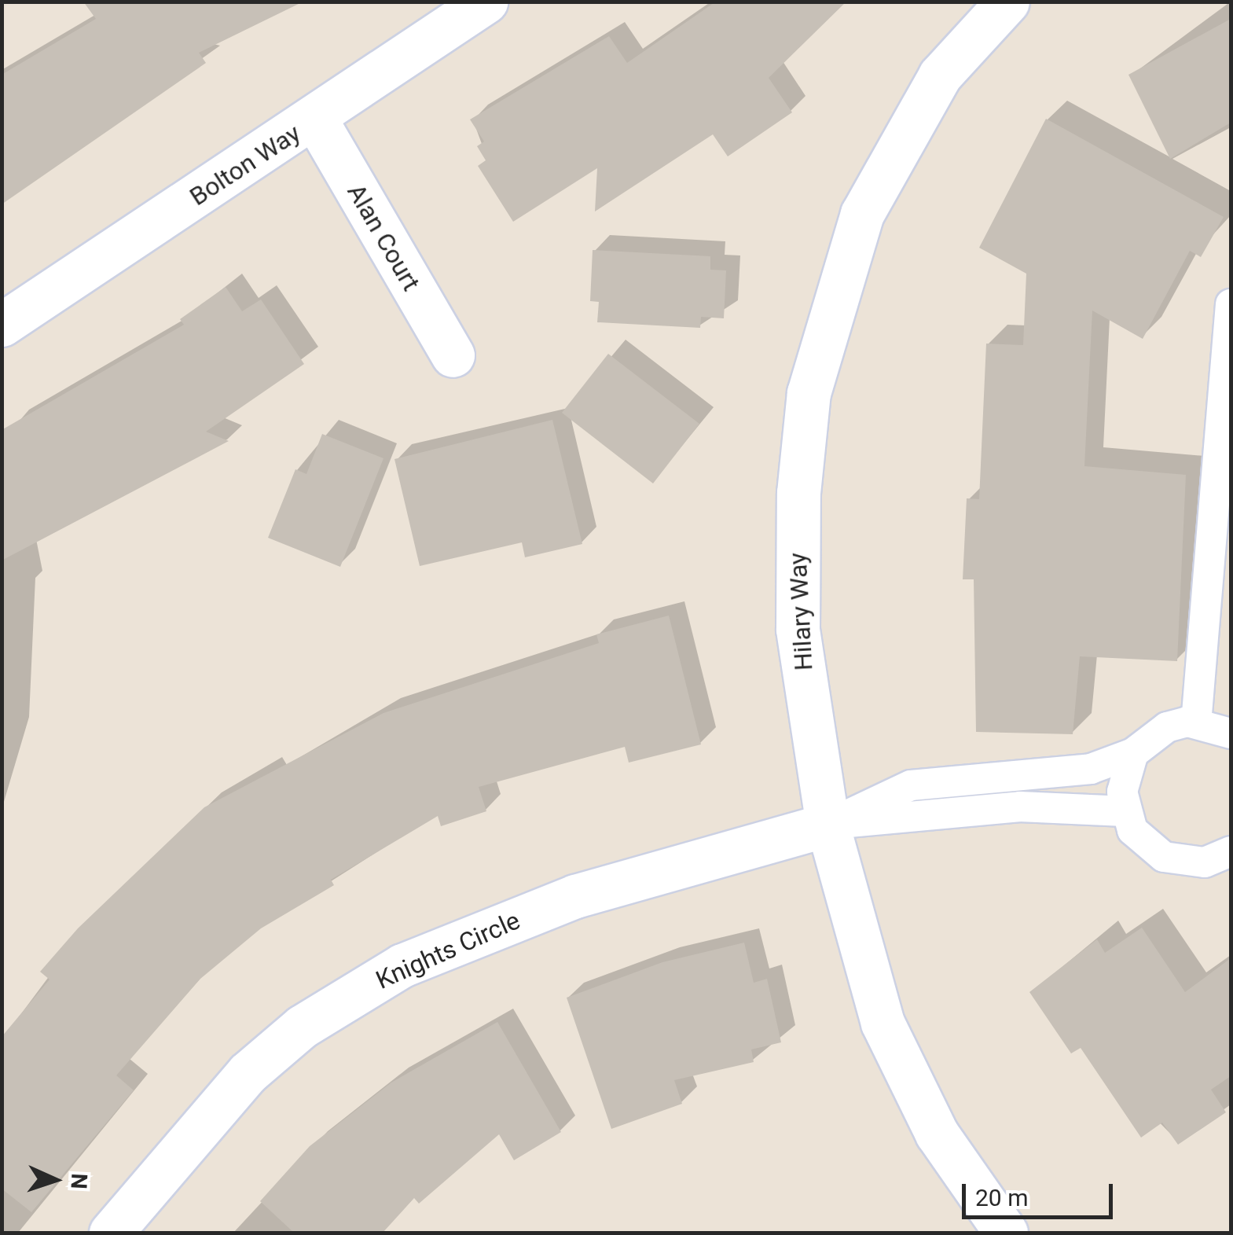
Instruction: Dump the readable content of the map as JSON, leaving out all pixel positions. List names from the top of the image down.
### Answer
{
  "streets": {
    "street": [
      "Bolton Way",
      "Alan Court",
      "Hilary Way",
      "Knights Circle"
    ]
  },
  "crossings": [
    ["Bolton Way", "Alan Court"],
    ["Hilary Way", "Knights Circle"]
  ],
  "scale_bar": "20 m",
  "north": "right"
}
